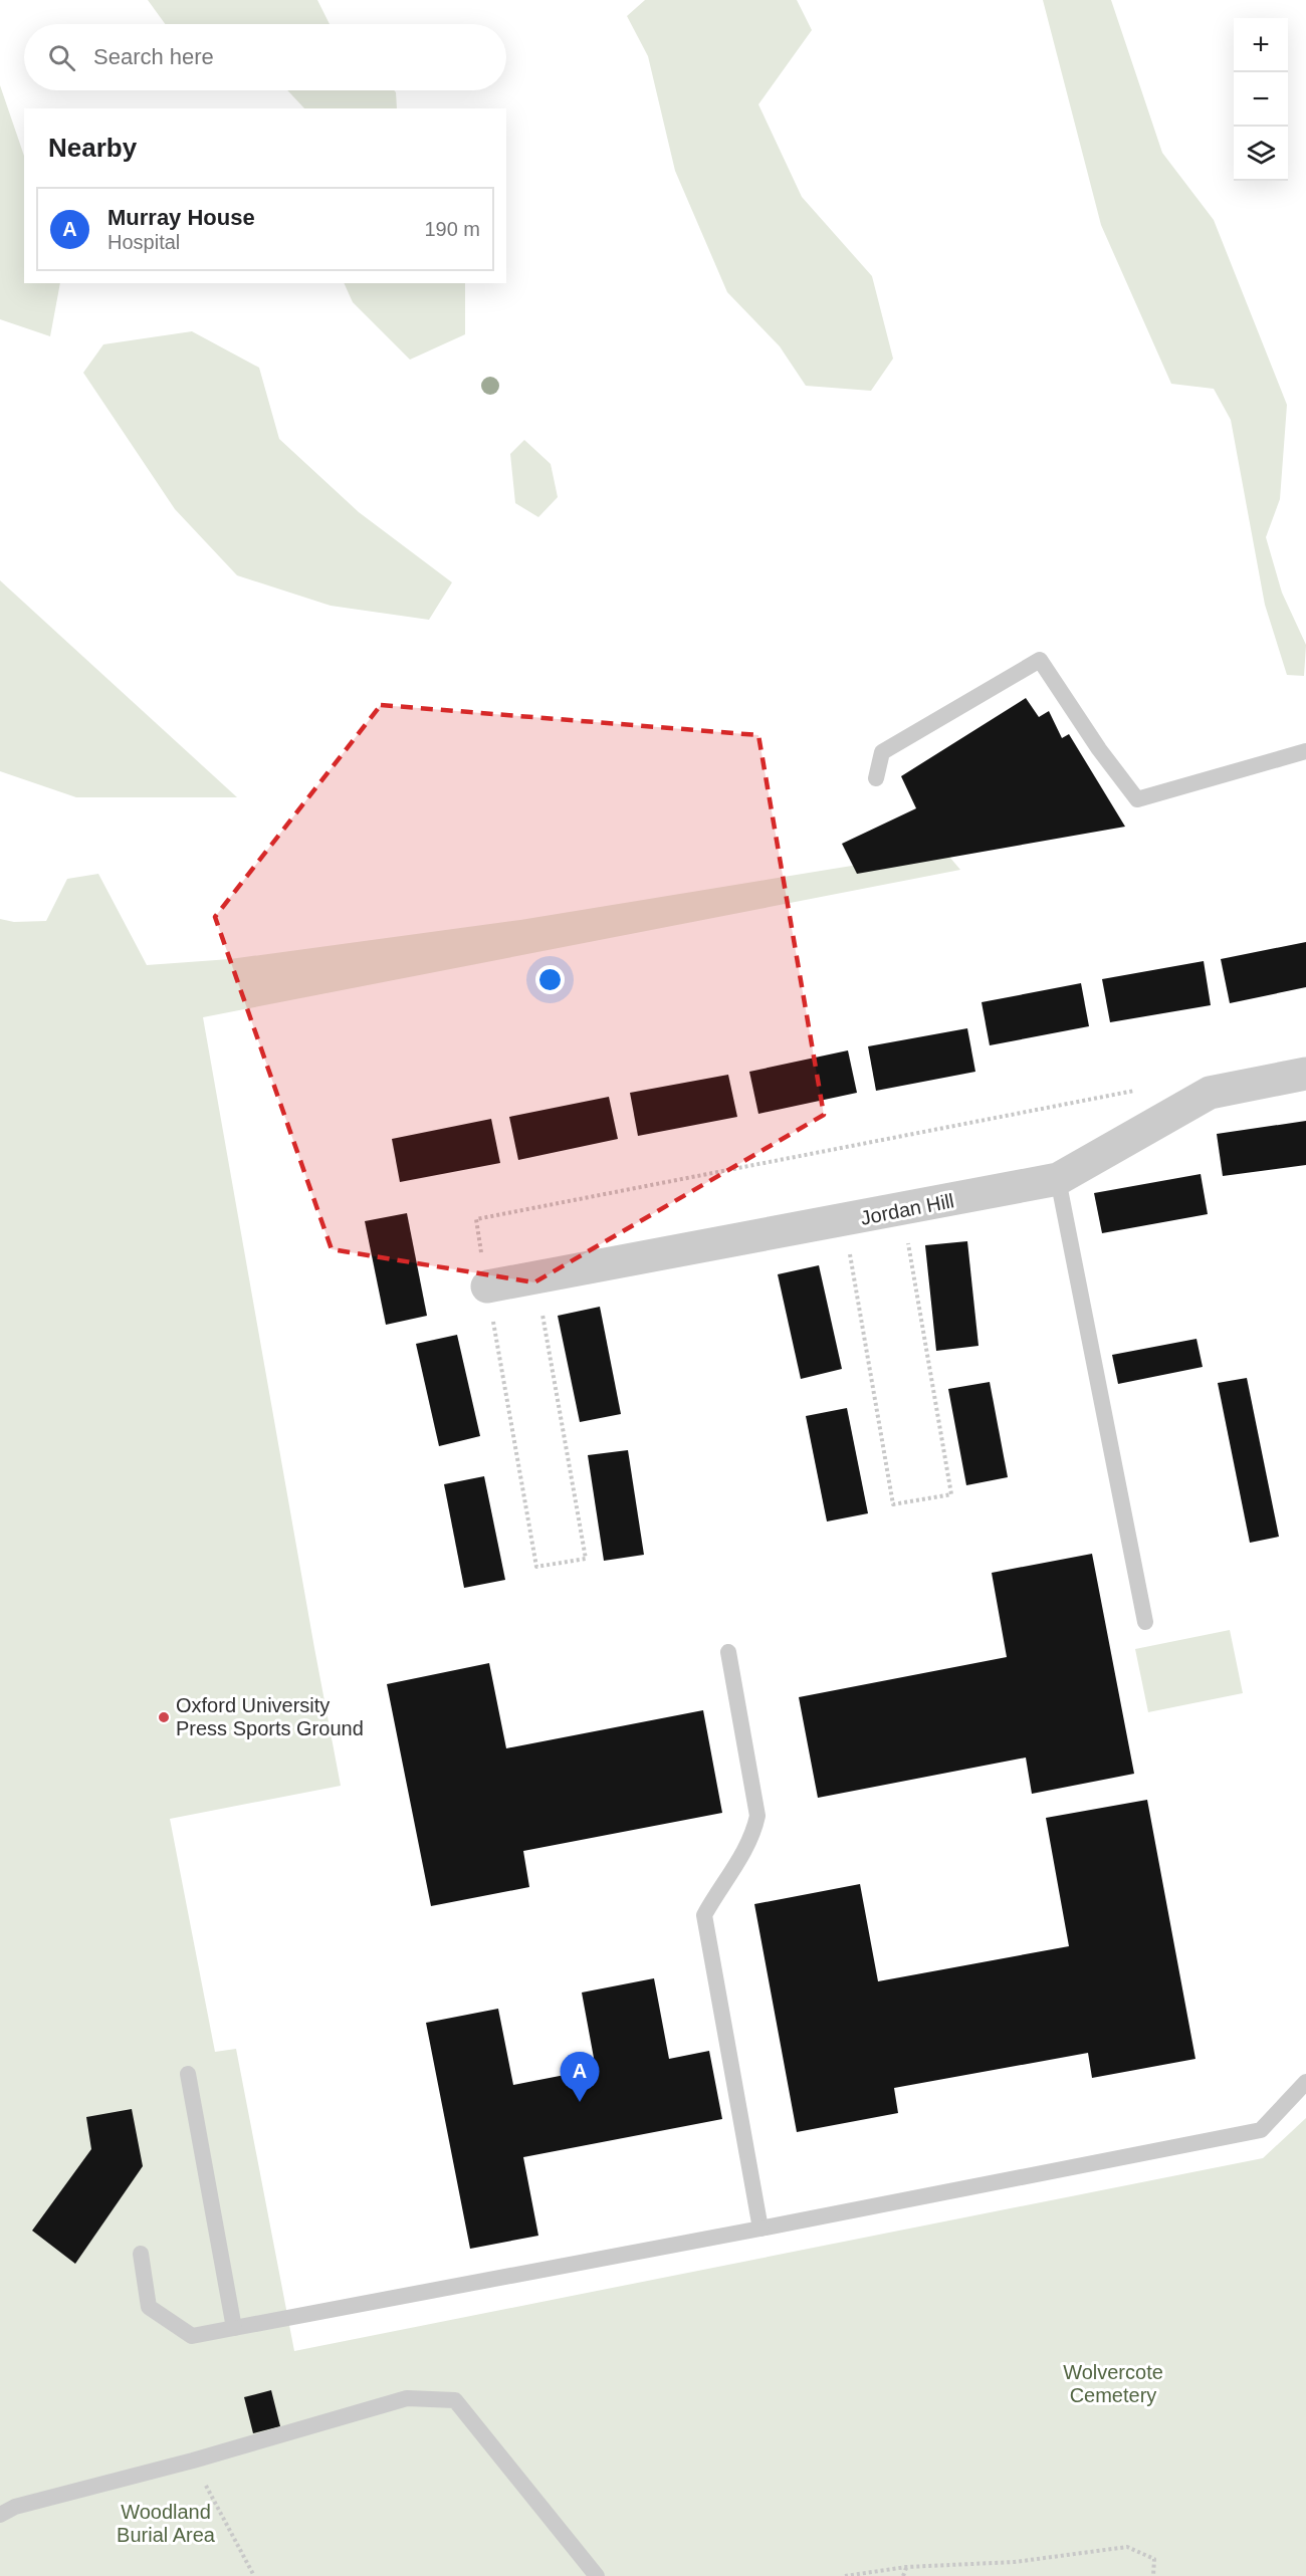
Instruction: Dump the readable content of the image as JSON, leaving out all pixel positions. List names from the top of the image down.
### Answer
{
  "streets": {
    "street": ["Jordan Hill"]
  },
  "parks": ["Wolvercote Cemetery", "Woodland Burial Area"],
  "places": ["Oxford University Press Sports Ground"],
  "page": {
    "map_buttons": ["+", "−"],
    "search": "Search here",
    "heading": "Nearby",
    "list": [
      {
        "mark": "A",
        "name": "Murray House",
        "note": "Hospital",
        "value": "190 m"
      }
    ],
    "pins": "A"
  }
}
